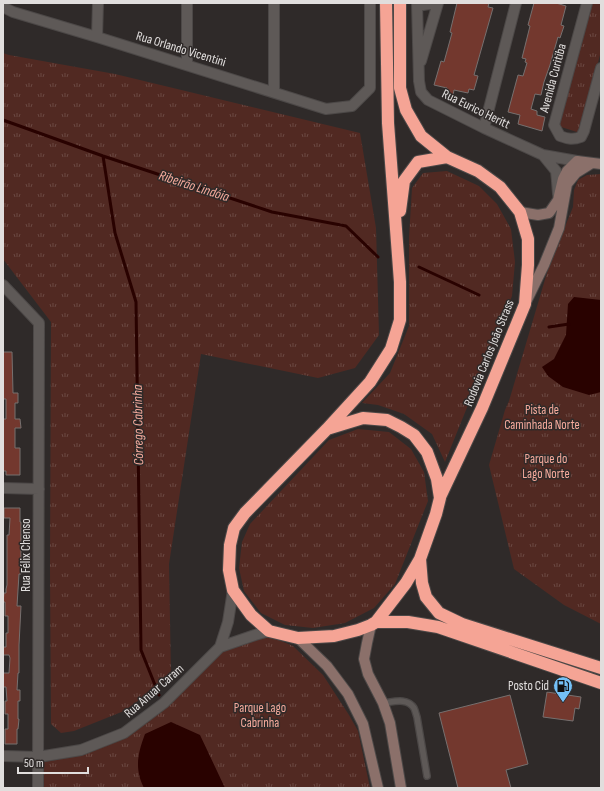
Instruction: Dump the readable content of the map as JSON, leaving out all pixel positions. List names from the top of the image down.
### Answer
{
  "streets": {
    "highway": ["Rodovia Carlos João Strass"],
    "street": [
      "Rua Orlando Vicentini",
      "Avenida Curitiba",
      "Rua Eurico Heritt",
      "Rua Félix Chenso",
      "Rua Anuar Caram"
    ]
  },
  "crossings": [
    ["Rua Félix Chenso", "Rua Anuar Caram"]
  ],
  "water": ["Ribeirão Lindóia", "Córrego Cabrinha"],
  "parks": ["Pista de Caminhada Norte", "Parque do Lago Norte", "Parque Lago Cabrinha"],
  "places": {
    "fuel station": ["Posto Cid"]
  },
  "scale_bar": "50 m"
}
